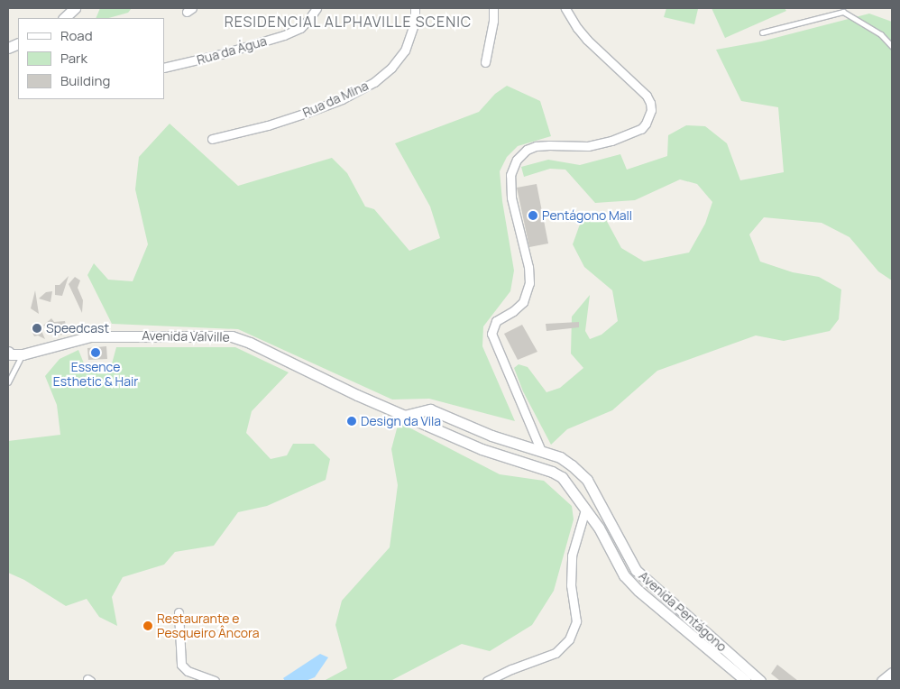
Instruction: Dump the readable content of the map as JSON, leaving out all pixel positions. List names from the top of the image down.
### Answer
{
  "streets": {
    "main road": ["Avenida Valville", "Avenida Pentágono"],
    "street": ["Rua da Água", "Rua da Mina"]
  },
  "crossings": [
    ["Avenida Valville", "Avenida Pentágono"]
  ],
  "districts": ["RESIDENCIAL ALPHAVILLE SCENIC"],
  "places": [
    "Pentágono Mall",
    "Speedcast",
    "Essence Esthetic & Hair",
    "Design da Vila",
    "Restaurante e Pesqueiro Âncora"
  ],
  "legend": ["Road", "Park", "Building"]
}
